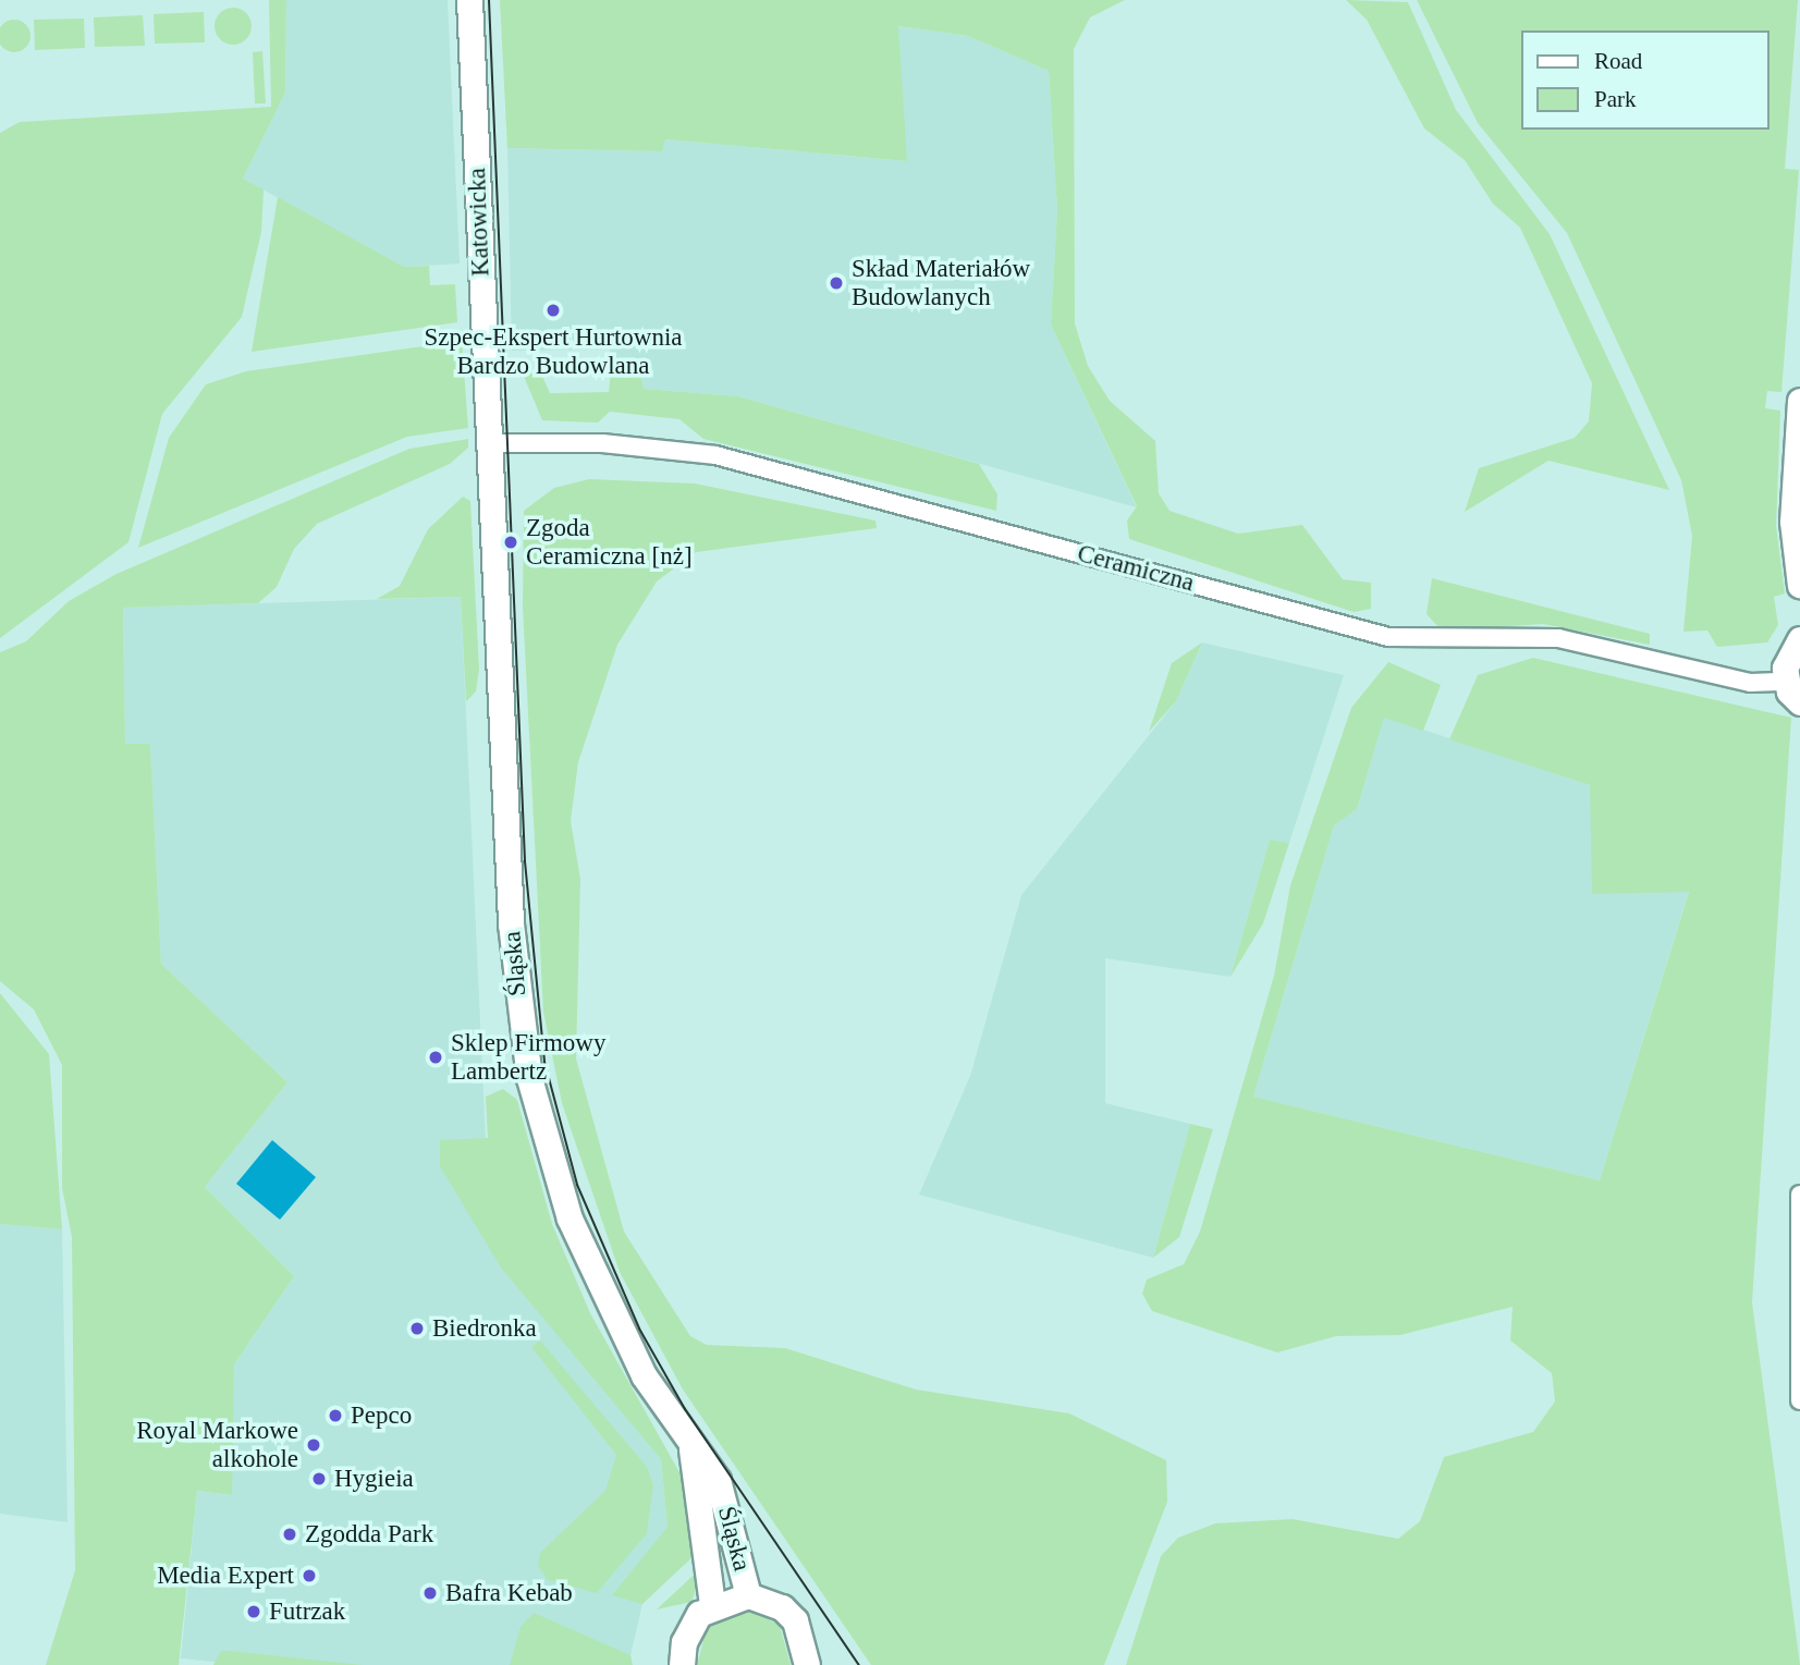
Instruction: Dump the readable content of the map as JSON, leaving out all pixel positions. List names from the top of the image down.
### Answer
{
  "streets": {
    "street": ["Katowicka", "Ceramiczna", "Śląska"]
  },
  "crossings": [
    ["Katowicka", "Ceramiczna"],
    ["Katowicka", "Śląska"],
    ["Ceramiczna", "Śląska"]
  ],
  "places": [
    "Skład Materiałów Budowlanych",
    "Szpec-Ekspert Hurtownia Bardzo Budowlana",
    "Zgoda Ceramiczna [nż]",
    "Sklep Firmowy Lambertz",
    "Biedronka",
    "Pepco",
    "Royal Markowe alkohole",
    "Hygieia",
    "Zgodda Park",
    "Media Expert",
    "Bafra Kebab",
    "Futrzak"
  ],
  "legend": ["Road", "Park"]
}
